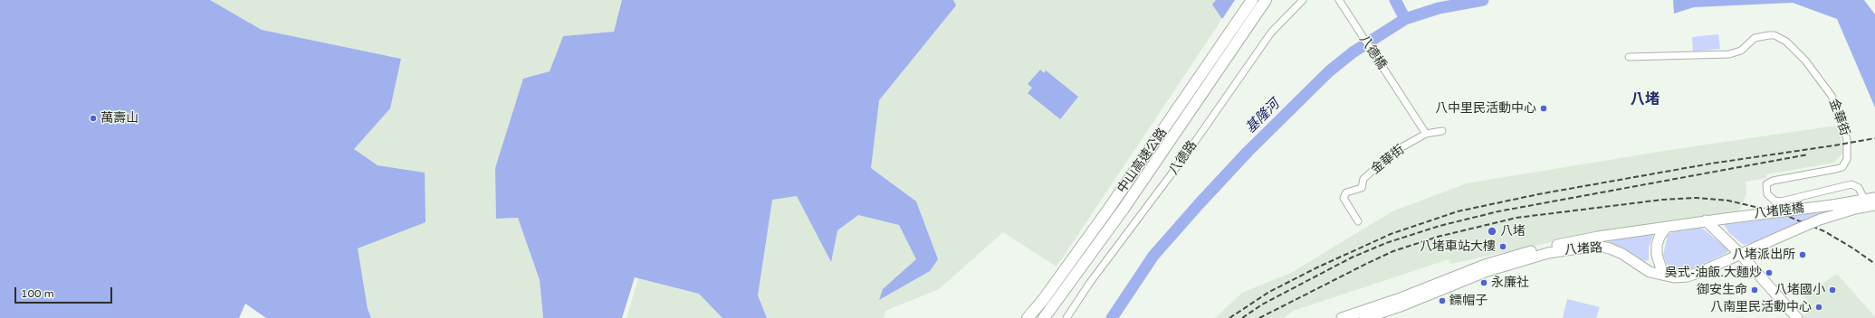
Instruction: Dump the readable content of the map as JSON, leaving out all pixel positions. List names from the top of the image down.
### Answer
{
  "streets": {
    "highway": ["中山高速公路"],
    "main road": ["八堵陸橋", "八堵路"],
    "street": ["八德橋", "金華街", "八德路"]
  },
  "crossings": [
    ["八德橋", "金華街"],
    ["金華街", "八堵陸橋"],
    ["八堵陸橋", "八堵路"]
  ],
  "districts": ["八堵"],
  "water": ["基隆河"],
  "places": [
    "八中里民活動中心",
    "萬壽山",
    "八堵",
    "八堵車站大樓",
    "八堵派出所",
    "吳式-油飯.大麵炒",
    "永廉社",
    "御安生命",
    "八堵國小",
    "鏢帽子",
    "八南里民活動中心"
  ],
  "scale_bar": "100 m"
}
